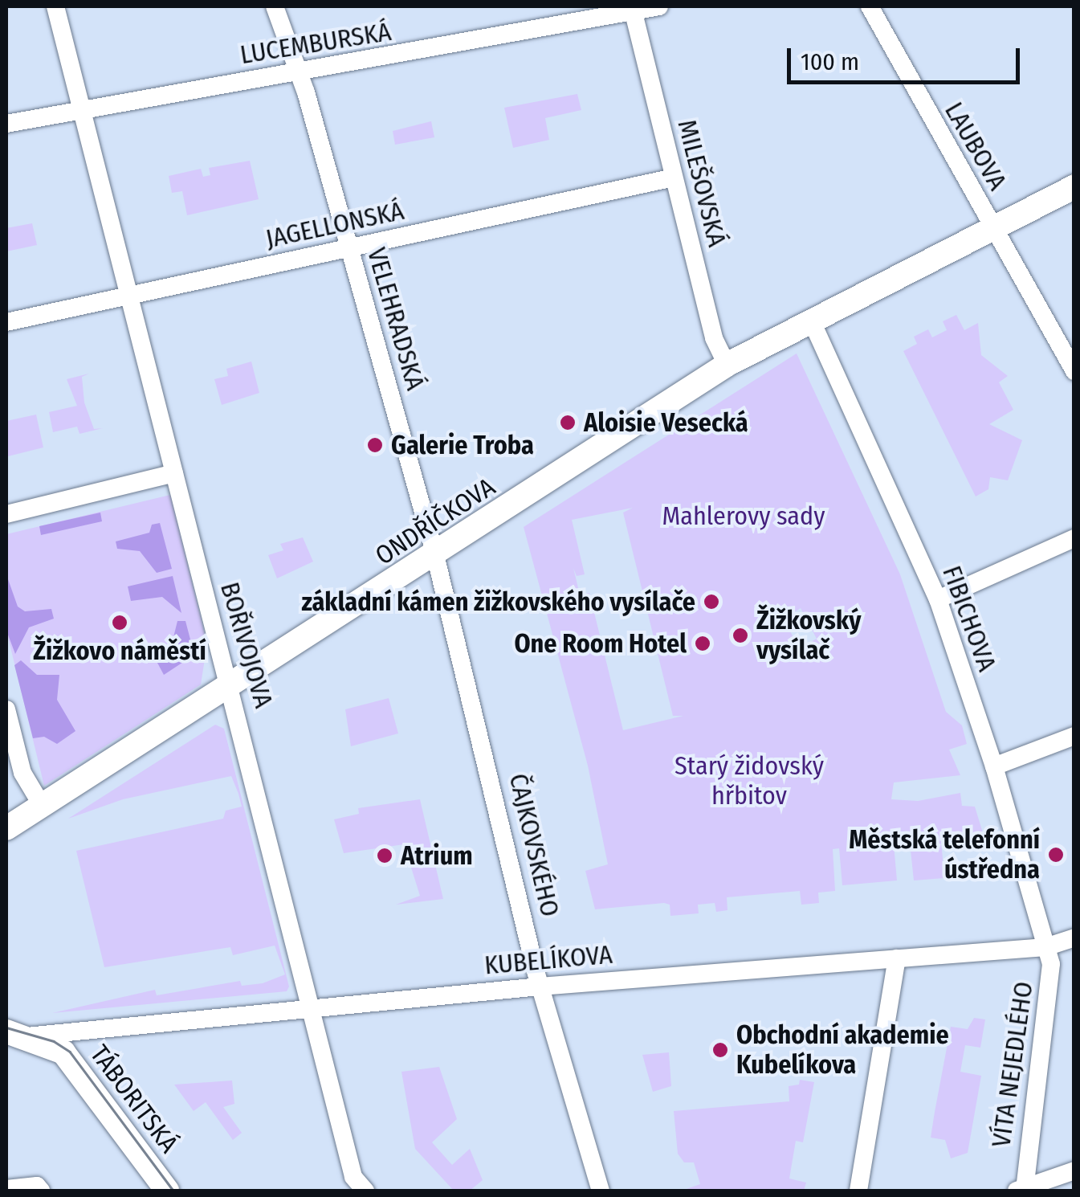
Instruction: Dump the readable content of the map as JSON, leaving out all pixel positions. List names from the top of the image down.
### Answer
{
  "streets": {
    "street": [
      "LUCEMBURSKÁ",
      "LAUBOVA",
      "MILEŠOVSKÁ",
      "JAGELLONSKÁ",
      "VELEHRADSKÁ",
      "ONDŘÍČKOVA",
      "FIBICHOVA",
      "BOŘIVOJOVA",
      "ČAJKOVSKÉHO",
      "KUBELÍKOVA",
      "VÍTA NEJEDLÉHO",
      "TÁBORITSKÁ"
    ]
  },
  "crossings": [
    ["LUCEMBURSKÁ", "MILEŠOVSKÁ"],
    ["LUCEMBURSKÁ", "VELEHRADSKÁ"],
    ["LUCEMBURSKÁ", "BOŘIVOJOVA"],
    ["LAUBOVA", "ONDŘÍČKOVA"],
    ["MILEŠOVSKÁ", "JAGELLONSKÁ"],
    ["MILEŠOVSKÁ", "ONDŘÍČKOVA"],
    ["JAGELLONSKÁ", "VELEHRADSKÁ"],
    ["JAGELLONSKÁ", "BOŘIVOJOVA"],
    ["VELEHRADSKÁ", "ONDŘÍČKOVA"],
    ["VELEHRADSKÁ", "ČAJKOVSKÉHO"],
    ["ONDŘÍČKOVA", "FIBICHOVA"],
    ["ONDŘÍČKOVA", "BOŘIVOJOVA"],
    ["ONDŘÍČKOVA", "ČAJKOVSKÉHO"],
    ["FIBICHOVA", "KUBELÍKOVA"],
    ["FIBICHOVA", "VÍTA NEJEDLÉHO"],
    ["BOŘIVOJOVA", "KUBELÍKOVA"],
    ["ČAJKOVSKÉHO", "KUBELÍKOVA"],
    ["KUBELÍKOVA", "VÍTA NEJEDLÉHO"],
    ["KUBELÍKOVA", "TÁBORITSKÁ"]
  ],
  "parks": ["Mahlerovy sady", "Starý židovský hřbitov"],
  "places": [
    "Aloisie Vesecká",
    "Galerie Troba",
    "základní kámen žižkovského vysílače",
    "Žižkovo náměstí",
    "Žižkovský vysílač",
    "One Room Hotel",
    "Městská telefonní ústředna",
    "Atrium",
    "Obchodní akademie Kubelíkova"
  ],
  "scale_bar": "100 m"
}
